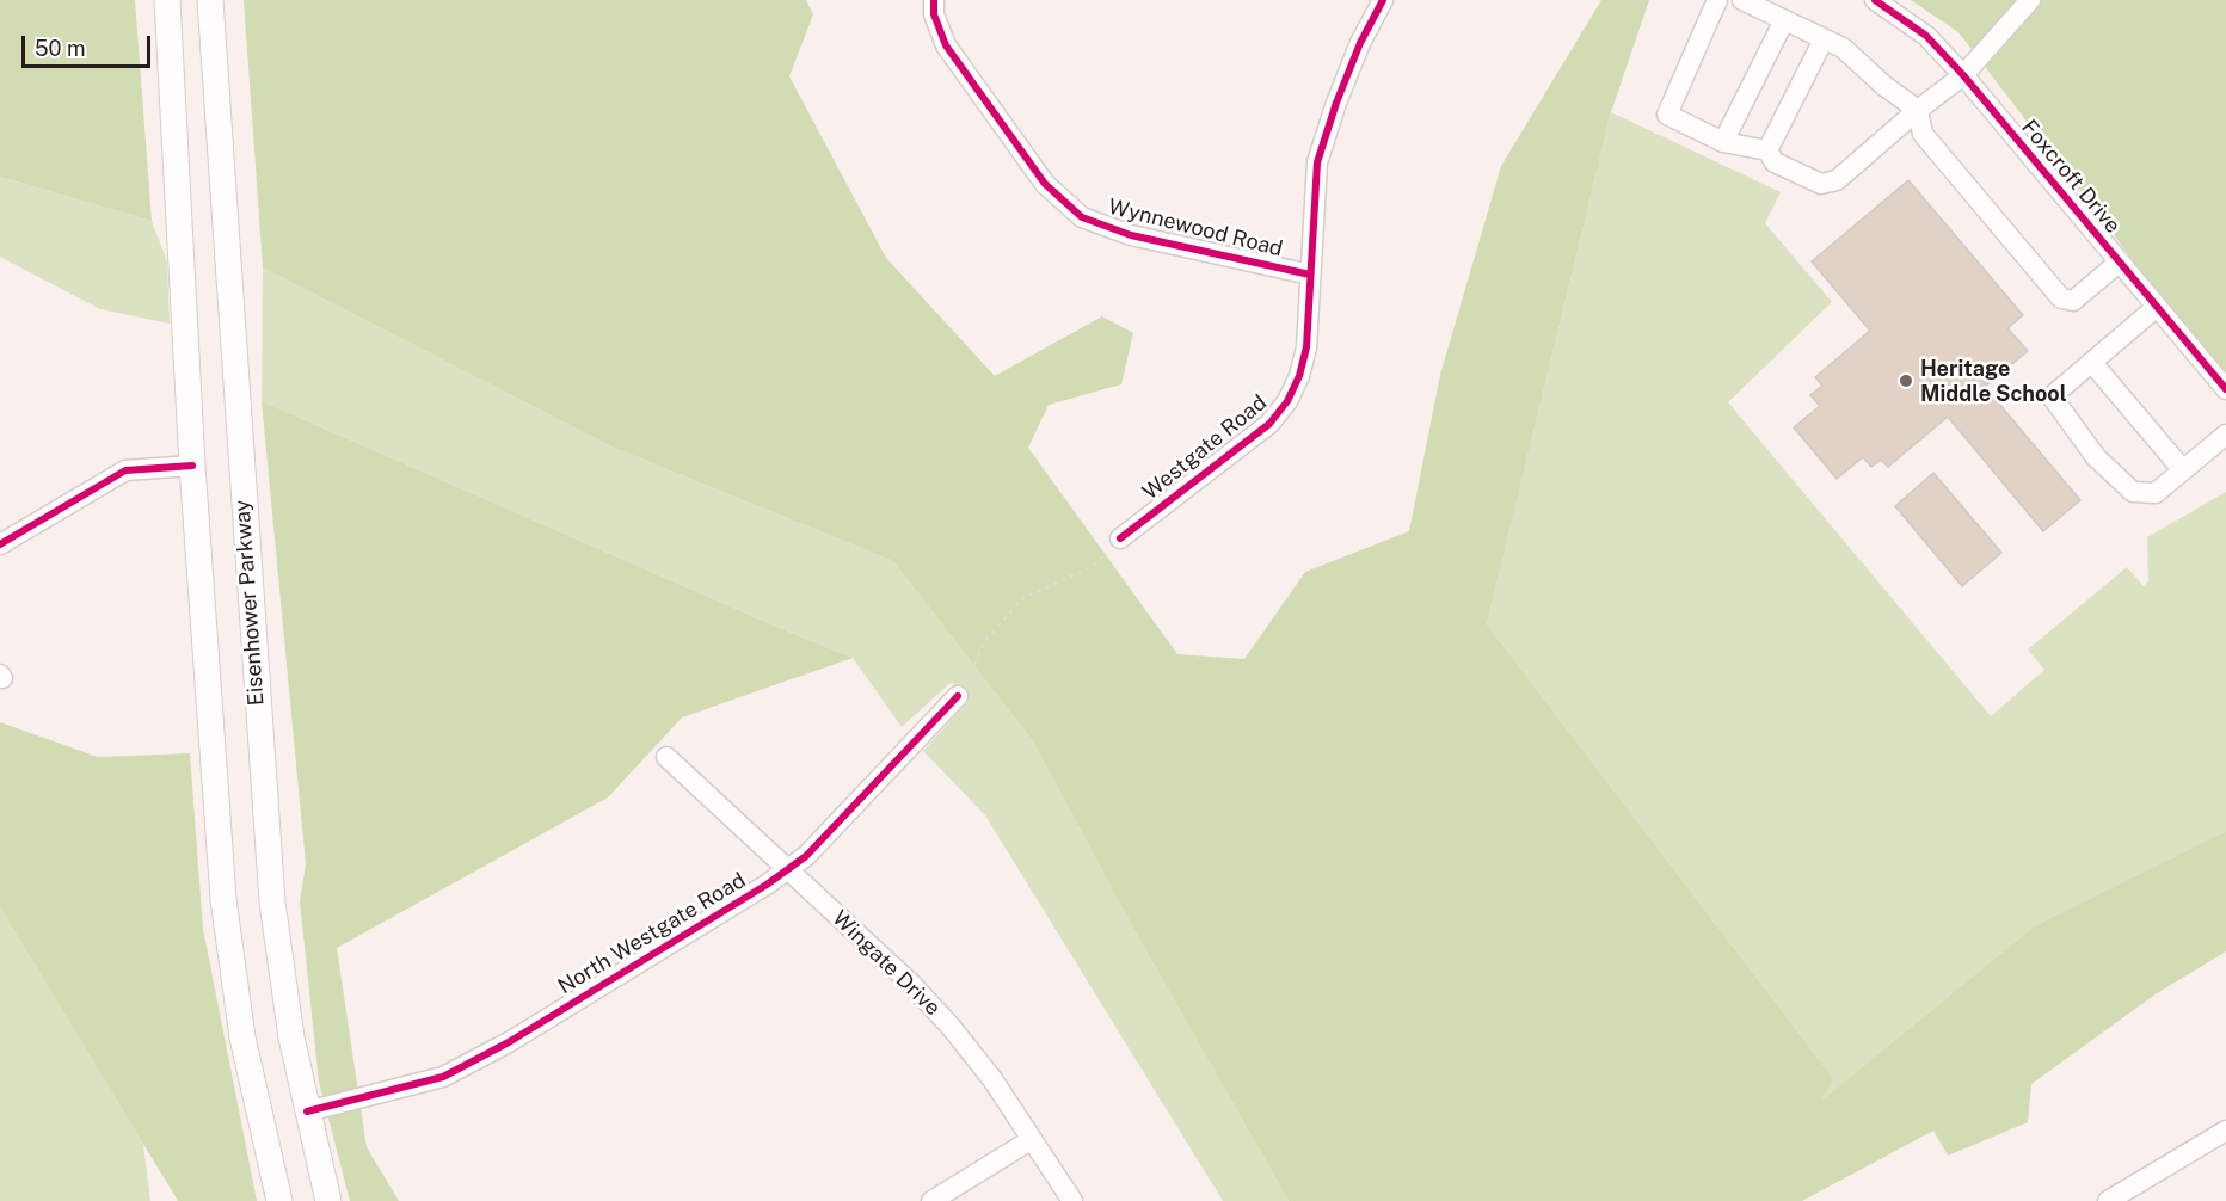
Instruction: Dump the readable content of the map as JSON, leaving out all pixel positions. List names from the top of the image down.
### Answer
{
  "streets": {
    "main road": ["Eisenhower Parkway"],
    "street": [
      "Foxcroft Drive",
      "Wynnewood Road",
      "Westgate Road",
      "North Westgate Road",
      "Wingate Drive"
    ]
  },
  "crossings": [
    ["Wynnewood Road", "Westgate Road"],
    ["Eisenhower Parkway", "North Westgate Road"],
    ["North Westgate Road", "Wingate Drive"]
  ],
  "places": ["Heritage Middle School"],
  "scale_bar": "50 m"
}
